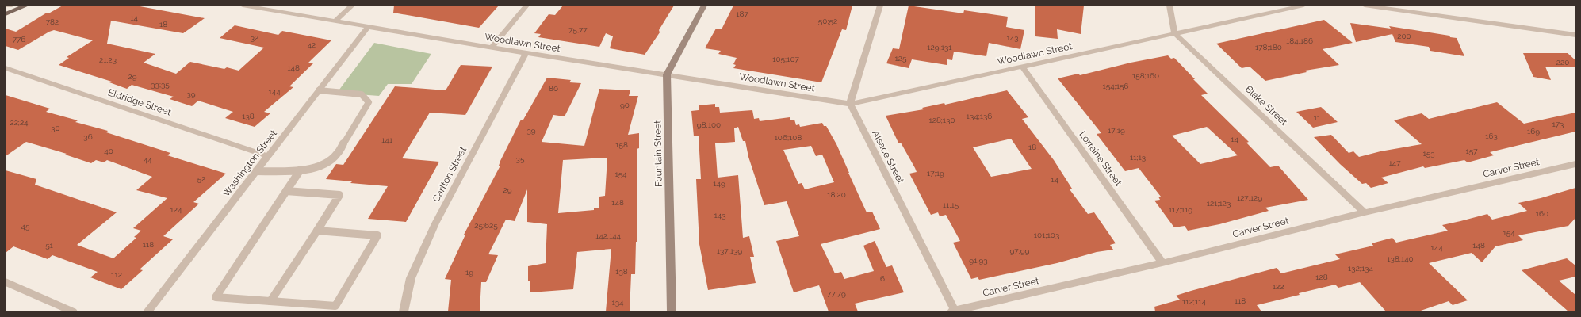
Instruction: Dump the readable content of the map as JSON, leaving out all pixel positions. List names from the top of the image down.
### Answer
{
  "streets": {
    "street": [
      "Woodlawn Street",
      "Eldridge Street",
      "Blake Street",
      "Fountain Street",
      "Alsace Street",
      "Lorraine Street",
      "Washington Street",
      "Carver Street",
      "Carlton Street"
    ]
  },
  "crossings": [
    ["Woodlawn Street", "Blake Street"],
    ["Woodlawn Street", "Fountain Street"],
    ["Woodlawn Street", "Alsace Street"],
    ["Woodlawn Street", "Lorraine Street"],
    ["Woodlawn Street", "Washington Street"],
    ["Woodlawn Street", "Carlton Street"],
    ["Eldridge Street", "Washington Street"],
    ["Blake Street", "Carver Street"],
    ["Alsace Street", "Carver Street"],
    ["Lorraine Street", "Carver Street"]
  ],
  "house_numbers": [
    "187",
    "14",
    "50;52",
    "782",
    "18",
    "75;77",
    "200",
    "32",
    "143",
    "776",
    "184;186",
    "42",
    "129;131",
    "178;180",
    "125",
    "105;107",
    "21;23",
    "220",
    "148",
    "158;160",
    "29",
    "33;35",
    "154;156",
    "80",
    "144",
    "39",
    "90",
    "138",
    "134;136",
    "11",
    "128;130",
    "22;24",
    "173",
    "98;100",
    "30",
    "39",
    "17;19",
    "169",
    "163",
    "36",
    "106;108",
    "14",
    "141",
    "158",
    "18",
    "40",
    "157",
    "153",
    "11;13",
    "35",
    "44",
    "147",
    "17;19",
    "154",
    "52",
    "14",
    "149",
    "29",
    "18;20",
    "127;129",
    "148",
    "121;123",
    "11;15",
    "124",
    "117;119",
    "160",
    "143",
    "25;625",
    "45",
    "154",
    "101;103",
    "142;144",
    "118",
    "51",
    "148",
    "144",
    "137;139",
    "97;99",
    "138;140",
    "91;93",
    "132;134",
    "138",
    "19",
    "112",
    "128",
    "6",
    "122",
    "77;79",
    "118",
    "112;114",
    "134"
  ]
}
